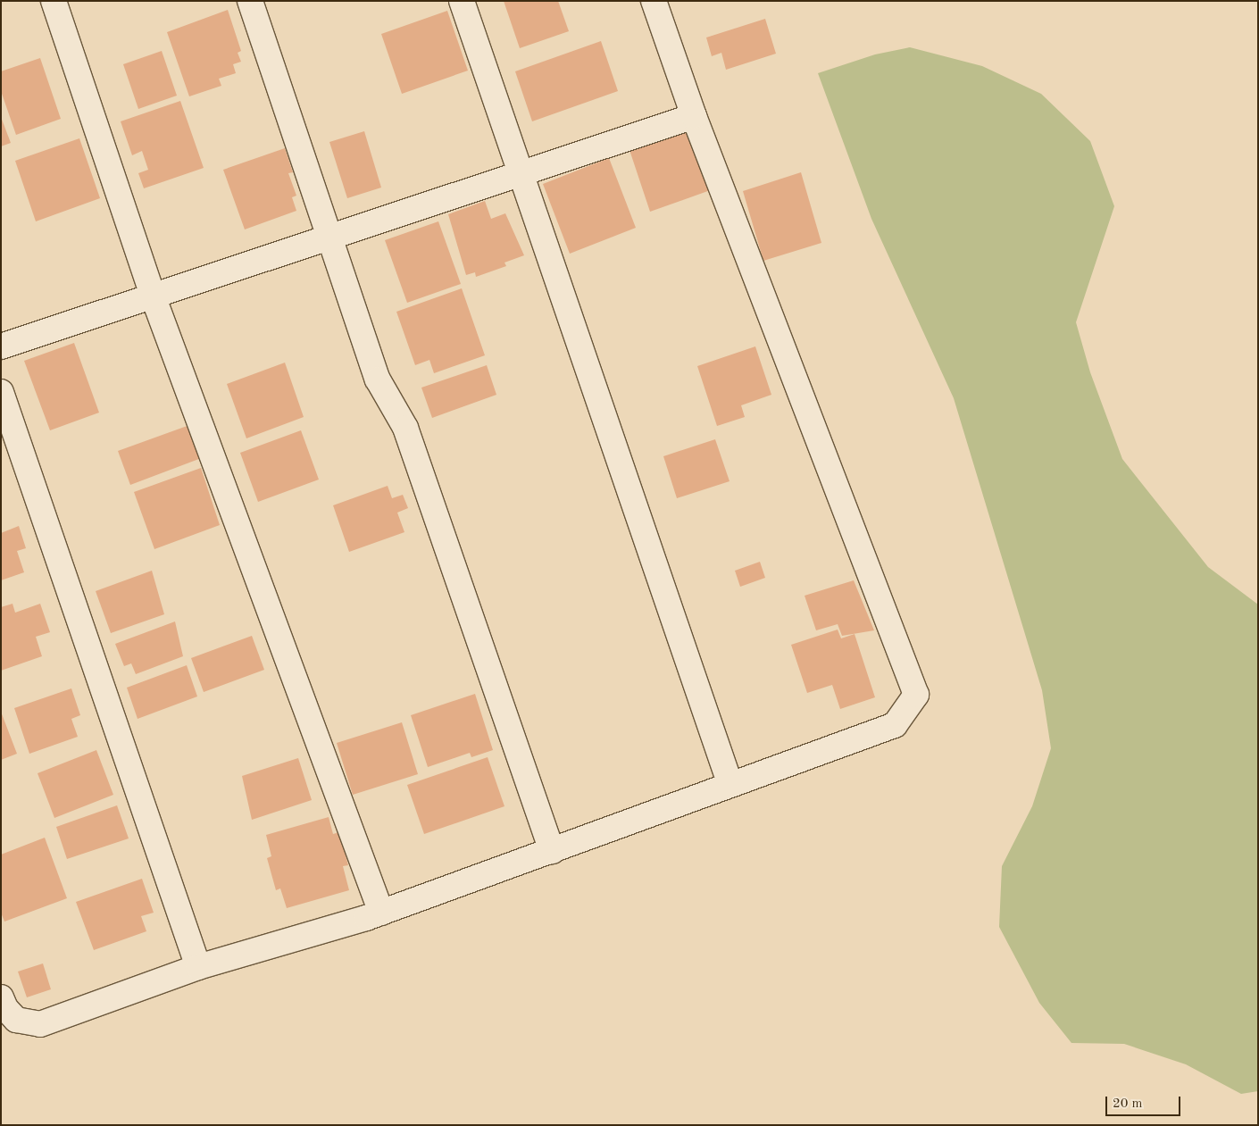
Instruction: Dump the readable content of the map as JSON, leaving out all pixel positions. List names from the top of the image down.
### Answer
{
  "scale_bar": "20 m"
}
